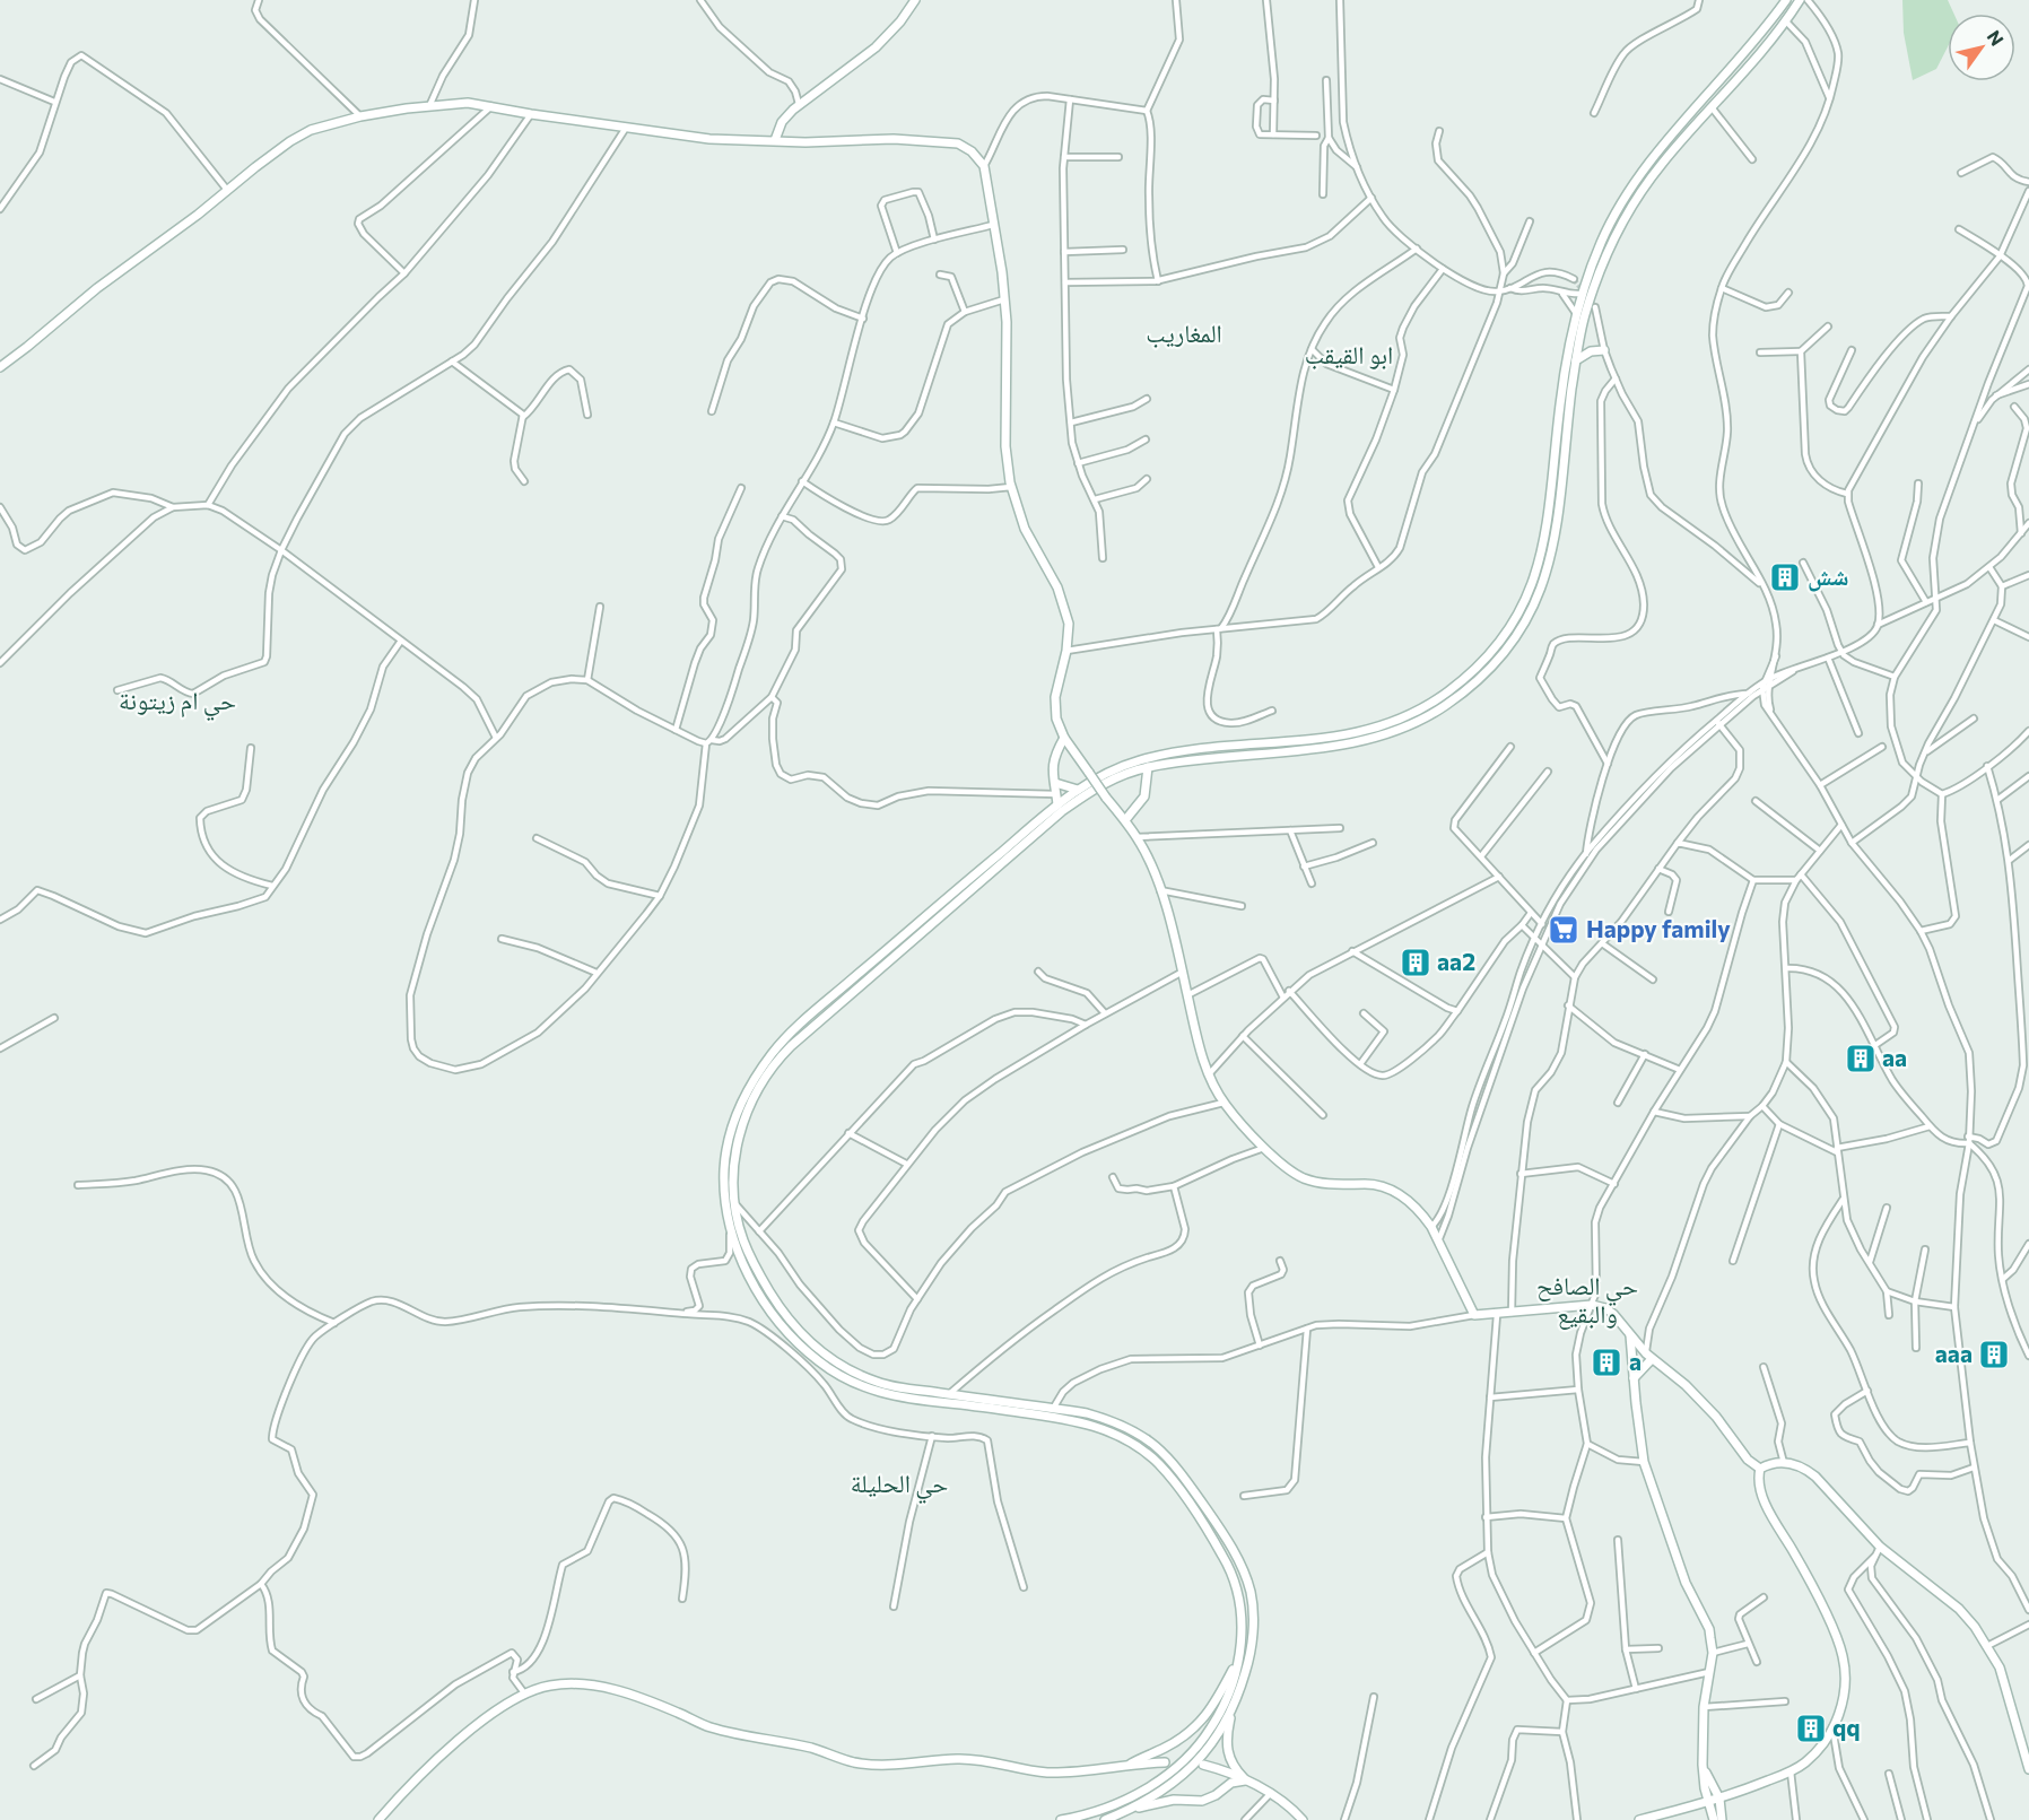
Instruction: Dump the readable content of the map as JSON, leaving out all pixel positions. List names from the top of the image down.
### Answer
{
  "districts": [
    "المغاريب",
    "ابو القيقب",
    "حي ام زيتونة",
    "حي الصافح والبقيع",
    "حي الحليلة"
  ],
  "places": {
    "building": [
      "شش",
      "aa2",
      "aa",
      "aaa",
      "a",
      "qq"
    ],
    "supermarket": ["Happy family"]
  },
  "north": "top right"
}
